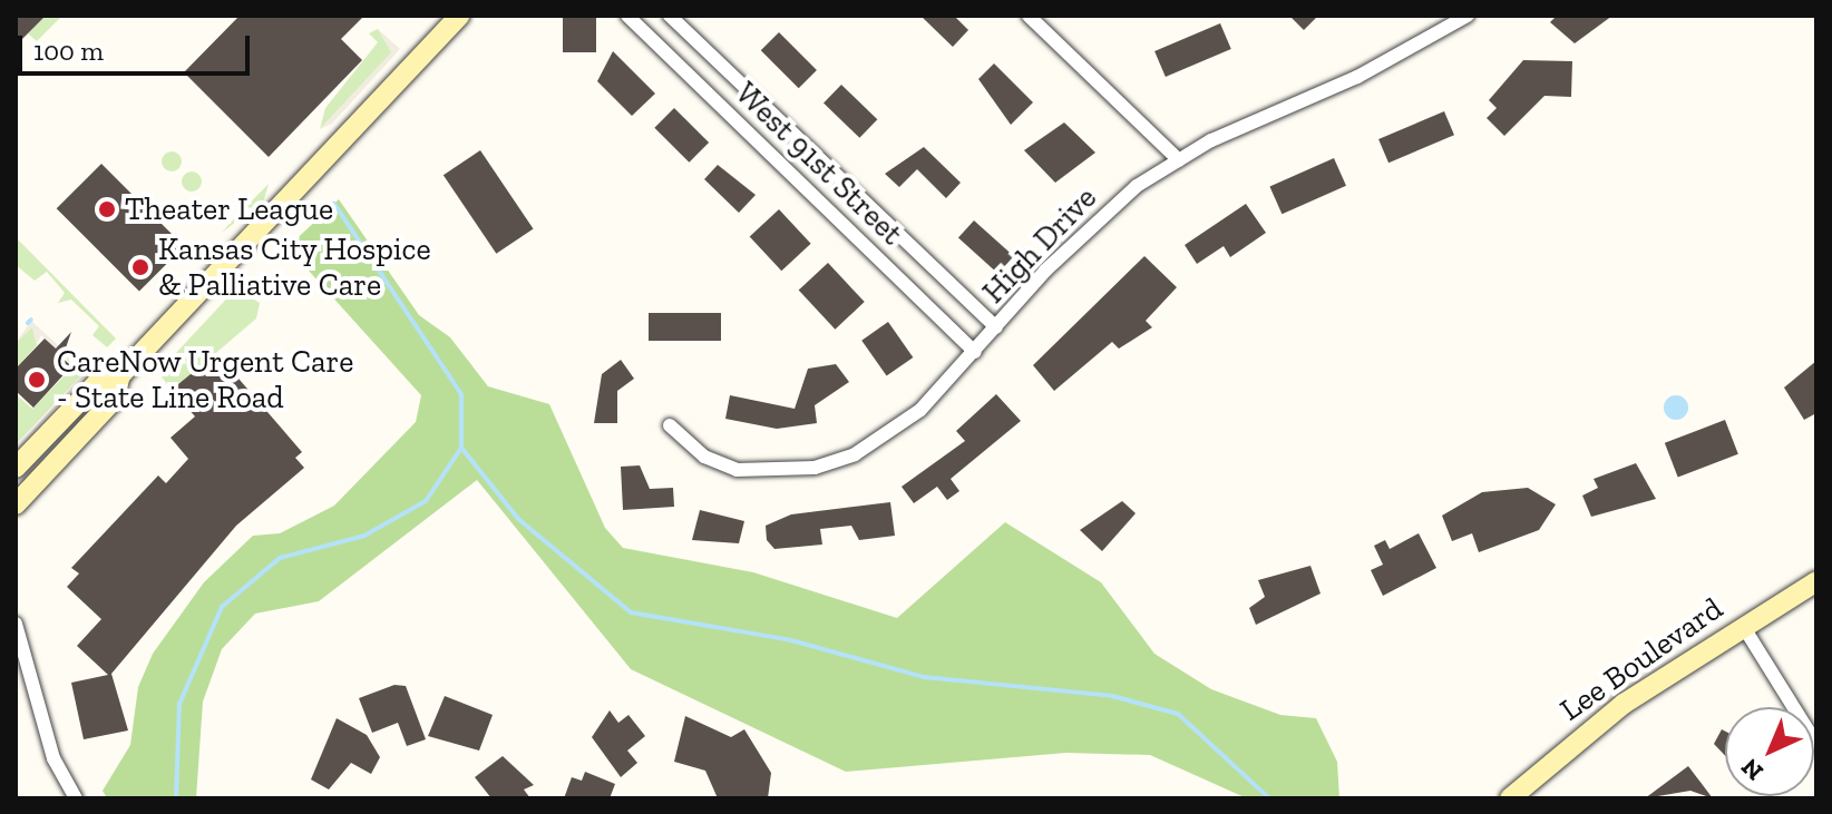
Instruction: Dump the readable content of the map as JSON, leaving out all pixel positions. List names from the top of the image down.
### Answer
{
  "streets": {
    "main road": ["Lee Boulevard"],
    "street": ["West 91st Street", "High Drive"]
  },
  "crossings": [
    ["West 91st Street", "High Drive"]
  ],
  "places": ["Theater League", "Kansas City Hospice & Palliative Care", "CareNow Urgent Care - State Line Road"],
  "scale_bar": "100 m",
  "north": "bottom left"
}
